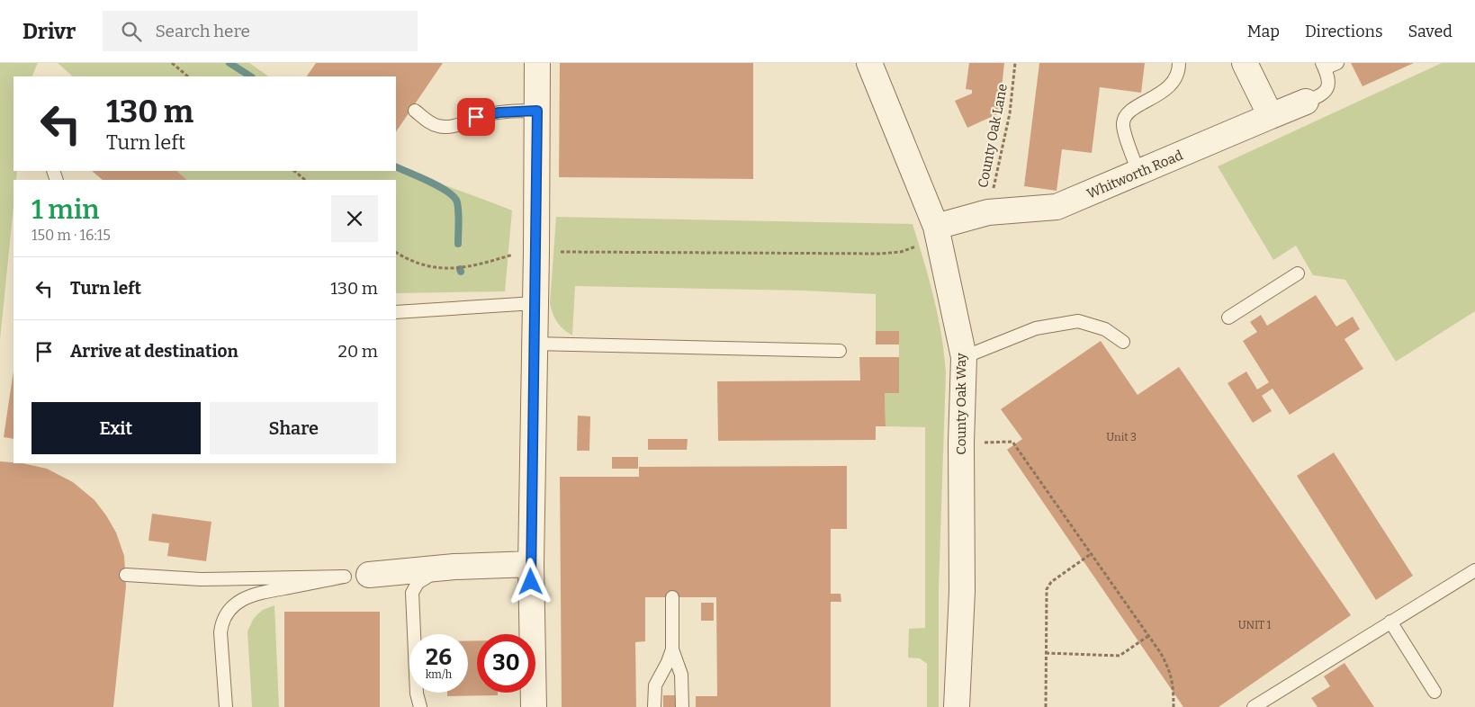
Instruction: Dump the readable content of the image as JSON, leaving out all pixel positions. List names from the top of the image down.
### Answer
{
  "streets": {
    "street": ["Whitworth Road", "County Oak Way"],
    "path": ["County Oak Lane"]
  },
  "crossings": [
    ["County Oak Lane", "Whitworth Road"],
    ["Whitworth Road", "County Oak Way"]
  ],
  "house_numbers": ["Unit 3", "UNIT 1"],
  "page": {
    "header": "Drivr",
    "search": "Search here",
    "nav": ["Map", "Directions", "Saved"],
    "turn": ["130 m", "Turn left"],
    "heading": ["1 min", "150 m · 16:15"],
    "list": [
      {
        "name": "Turn left",
        "value": "130 m"
      },
      {
        "name": "Arrive at destination",
        "value": "20 m"
      }
    ],
    "buttons": ["Exit", "Share"],
    "speed": "26 km/h",
    "limit": "30"
  }
}
